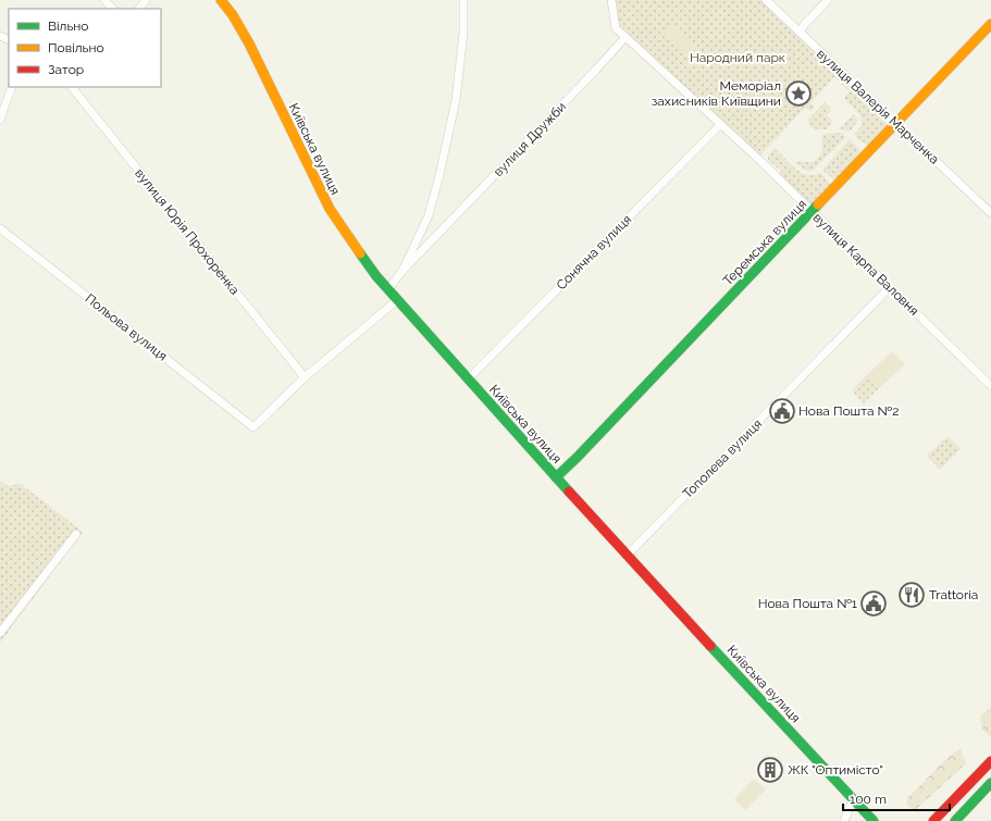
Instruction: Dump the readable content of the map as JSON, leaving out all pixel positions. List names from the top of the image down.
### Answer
{
  "streets": {
    "main road": ["Київська вулиця", "Теремська вулиця"],
    "street": [
      "вулиця Валерія Марченка",
      "вулиця Дружби",
      "вулиця Юрія Прохоренка",
      "Сонячна вулиця",
      "вулиця Карпа Валовня",
      "Польова вулиця",
      "Тополева вулиця"
    ]
  },
  "crossings": [
    ["вулиця Валерія Марченка", "Теремська вулиця"],
    ["вулиця Дружби", "вулиця Карпа Валовня"],
    ["Київська вулиця", "Теремська вулиця"],
    ["Київська вулиця", "Сонячна вулиця"],
    ["Київська вулиця", "Тополева вулиця"],
    ["вулиця Юрія Прохоренка", "Польова вулиця"],
    ["Теремська вулиця", "вулиця Карпа Валовня"],
    ["Сонячна вулиця", "вулиця Карпа Валовня"],
    ["вулиця Карпа Валовня", "Тополева вулиця"]
  ],
  "parks": ["Народний парк"],
  "places": {
    "place": ["Меморіал захисників Київщини"],
    "public building": ["Нова Пошта №2", "Нова Пошта №1"],
    "restaurant": ["Trattoria"],
    "building": ["ЖК \"Оптимісто\""]
  },
  "legend": ["Вільно", "Повільно", "Затор"],
  "scale_bar": "100 m"
}
